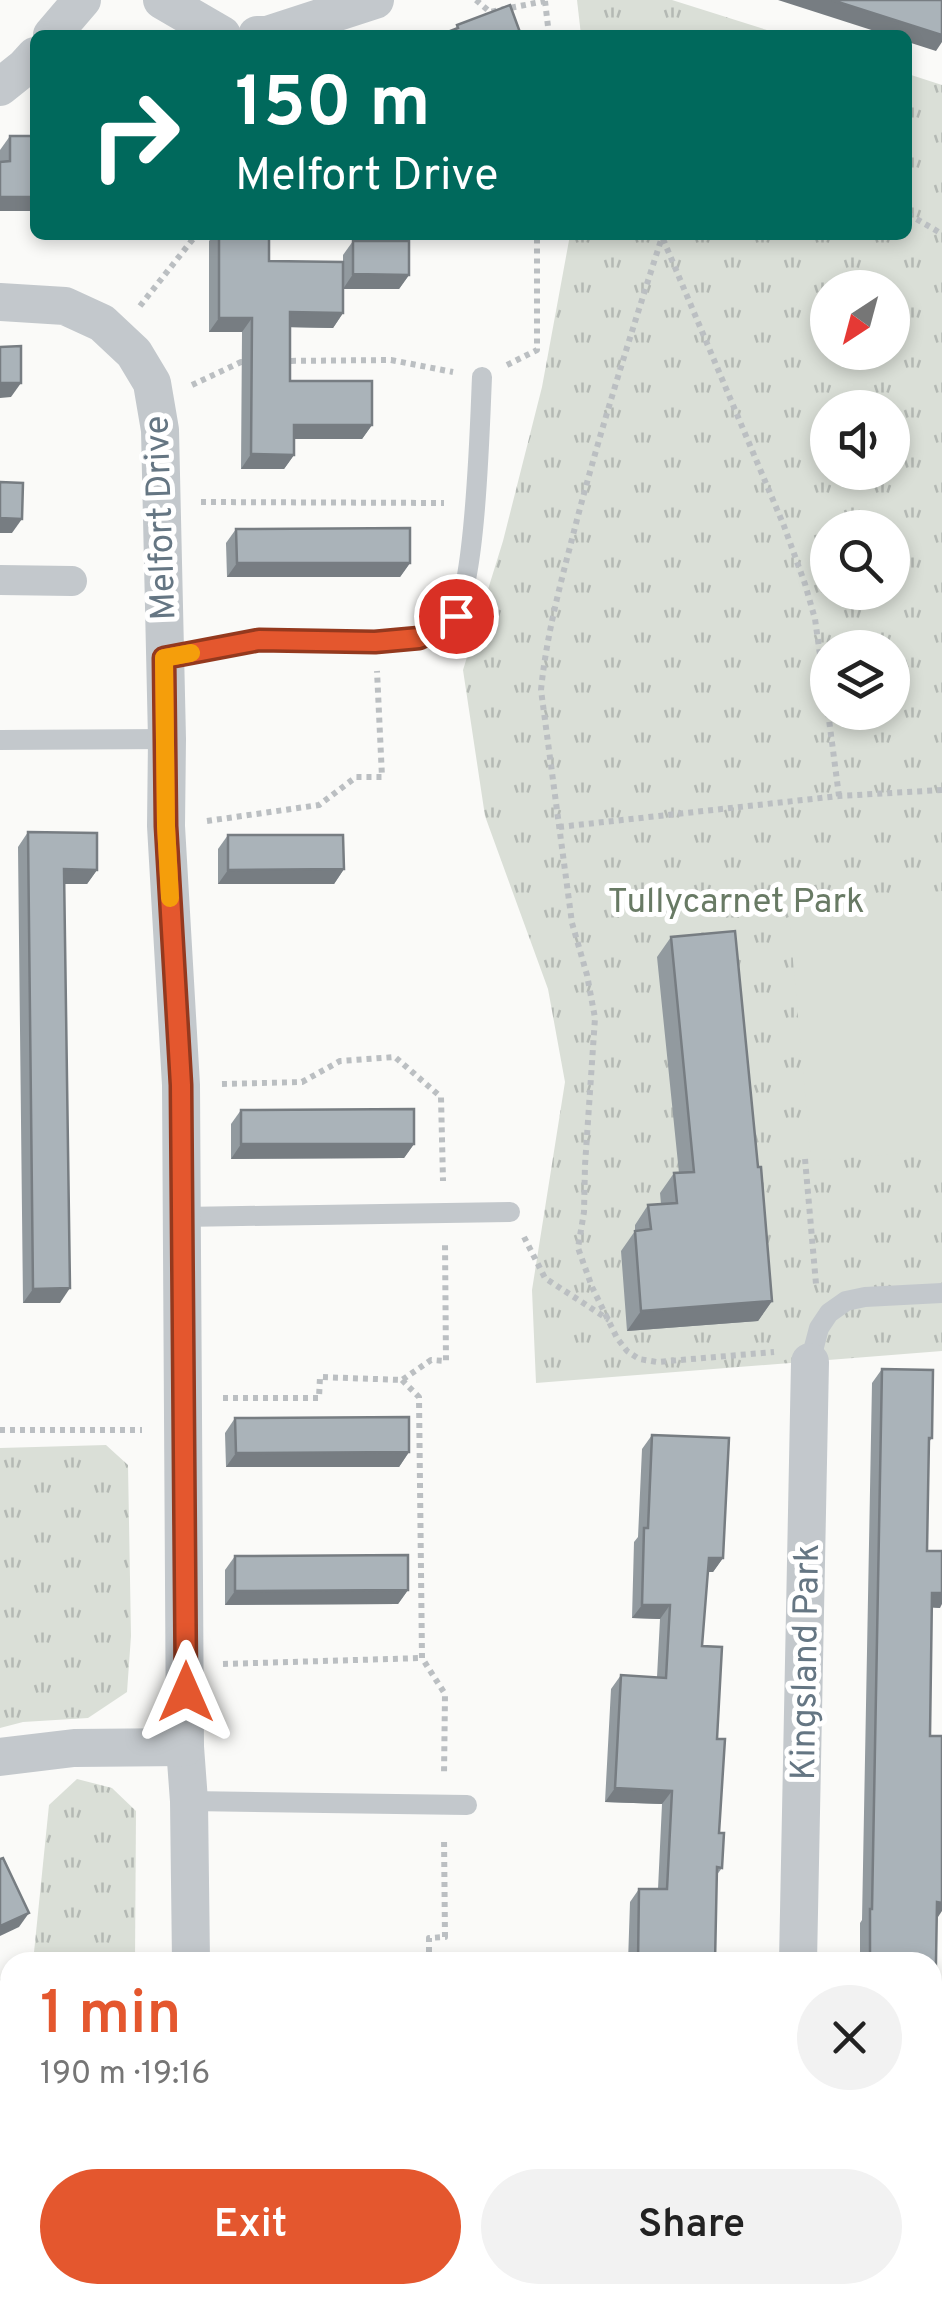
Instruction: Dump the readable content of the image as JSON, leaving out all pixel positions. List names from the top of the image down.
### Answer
{
  "streets": {
    "street": ["Melfort Drive", "Kingsland Park"]
  },
  "parks": ["Tullycarnet Park"],
  "north": "bottom left",
  "page": {
    "turn": ["150 m", "Melfort Drive"],
    "heading": ["1 min", "190 m · 19:16"],
    "buttons": ["Exit", "Share"]
  }
}
